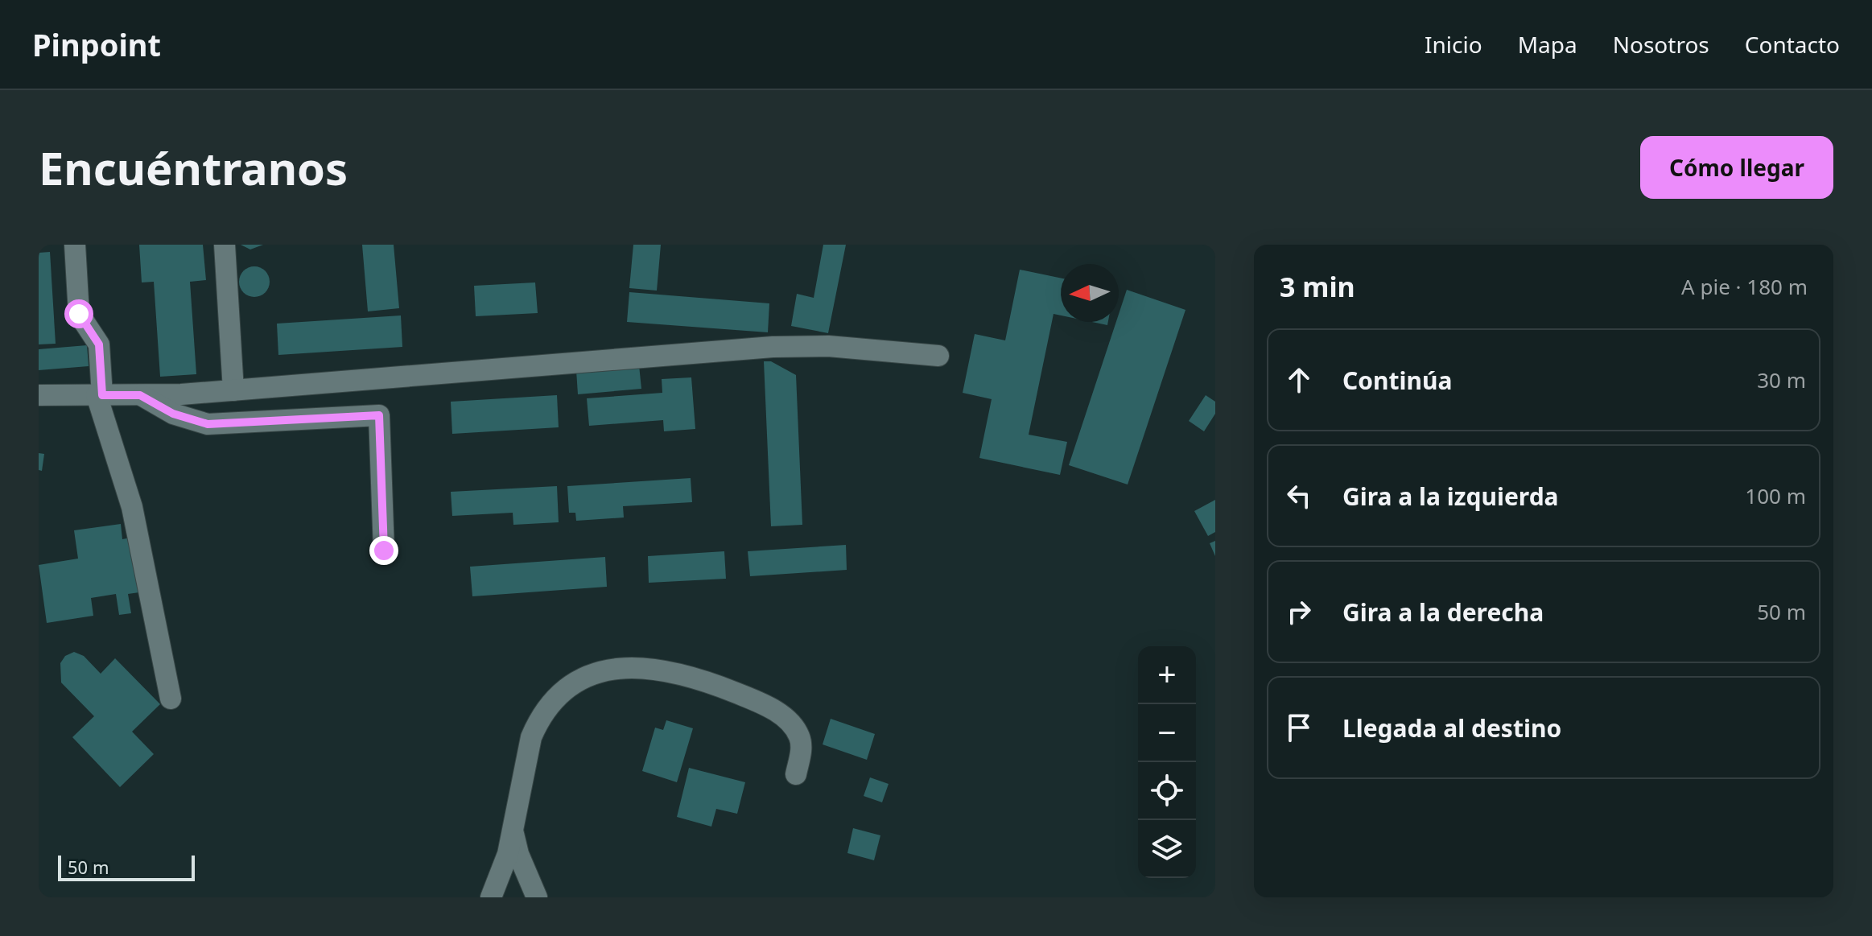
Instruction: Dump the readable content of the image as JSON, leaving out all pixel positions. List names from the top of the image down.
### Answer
{
  "scale_bar": "50 m",
  "north": "left",
  "page": {
    "header": "Pinpoint",
    "nav": [
      "Inicio",
      "Mapa",
      "Nosotros",
      "Contacto"
    ],
    "buttons": "Cómo llegar",
    "title": "Encuéntranos",
    "heading": ["3 min", "A pie · 180 m"],
    "list": [
      ["Continúa", "30 m"],
      ["Gira a la izquierda", "100 m"],
      ["Gira a la derecha", "50 m"],
      "Llegada al destino"
    ],
    "map_buttons": ["+", "−"],
    "scale": "50 m"
  }
}
